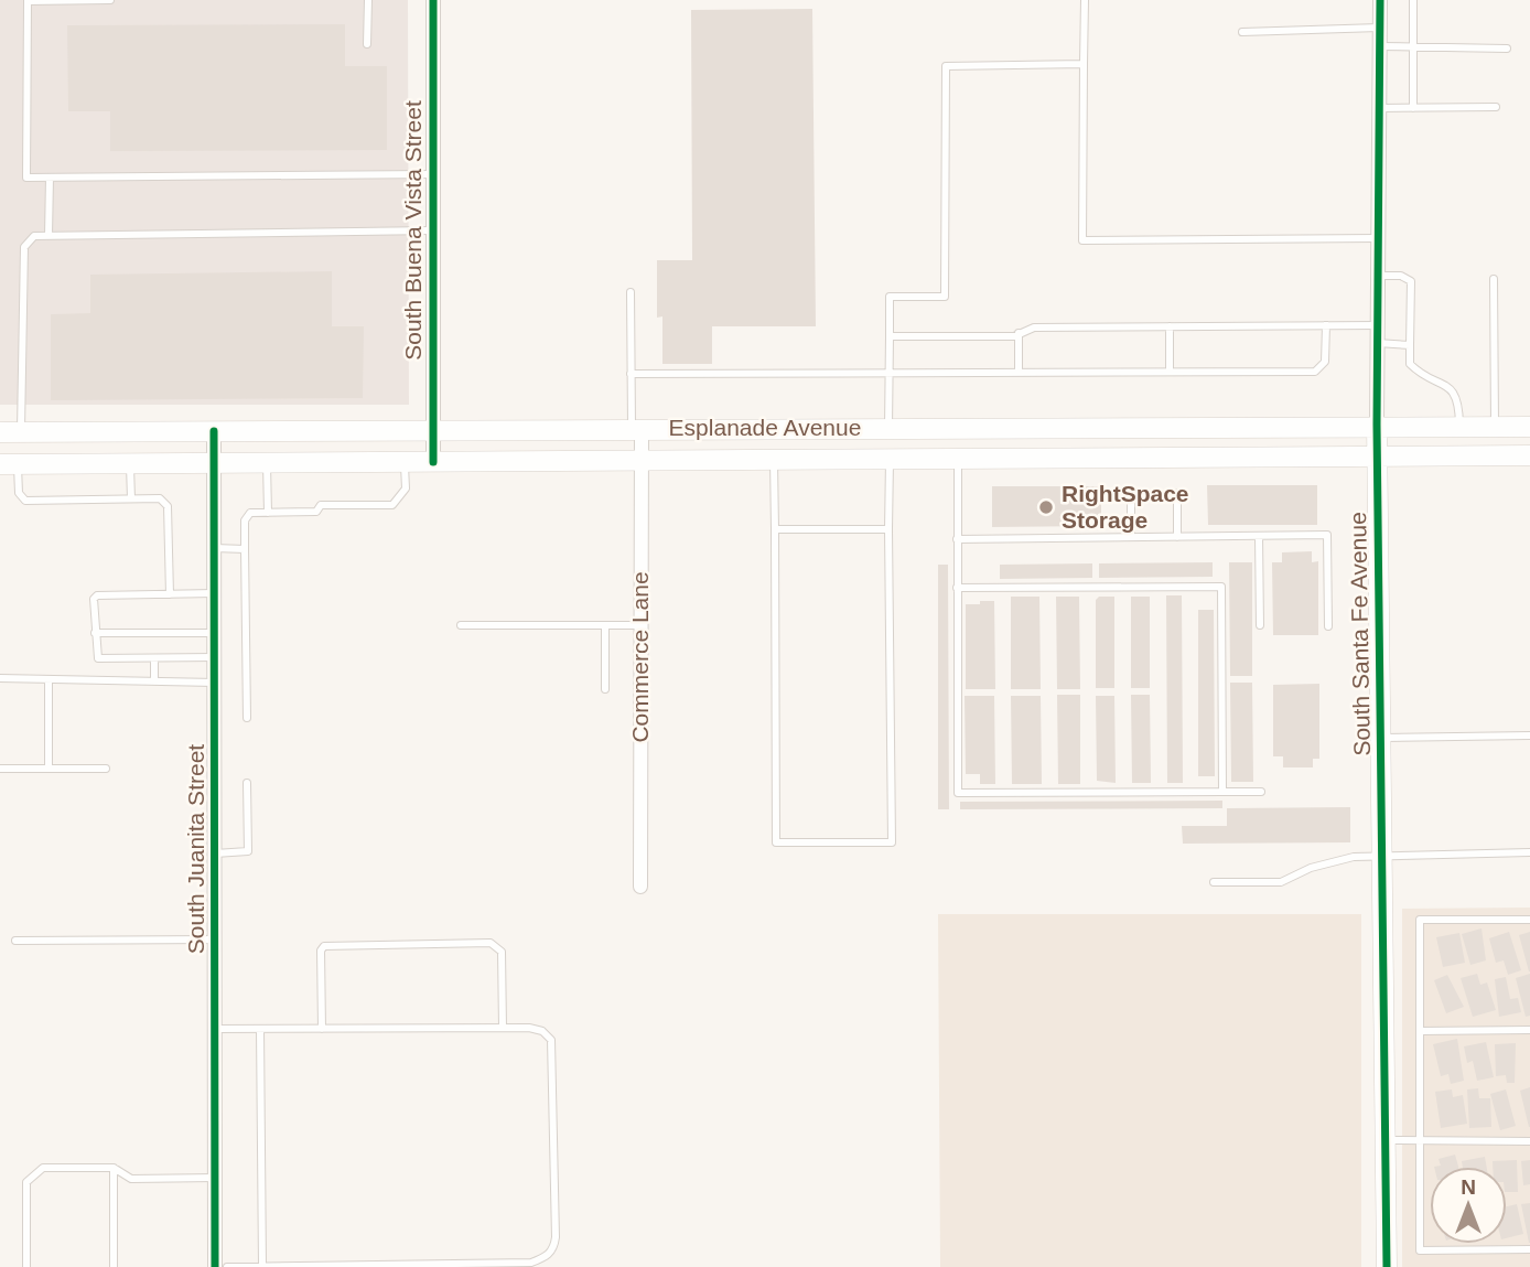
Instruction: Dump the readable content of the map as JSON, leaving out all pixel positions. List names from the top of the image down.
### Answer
{
  "streets": {
    "main road": ["Esplanade Avenue", "South Santa Fe Avenue"],
    "street": ["South Buena Vista Street", "Commerce Lane", "South Juanita Street"]
  },
  "crossings": [
    ["South Buena Vista Street", "Esplanade Avenue"],
    ["Esplanade Avenue", "South Santa Fe Avenue"],
    ["Esplanade Avenue", "Commerce Lane"],
    ["Esplanade Avenue", "South Juanita Street"]
  ],
  "places": ["RightSpace Storage"],
  "north": "top"
}
